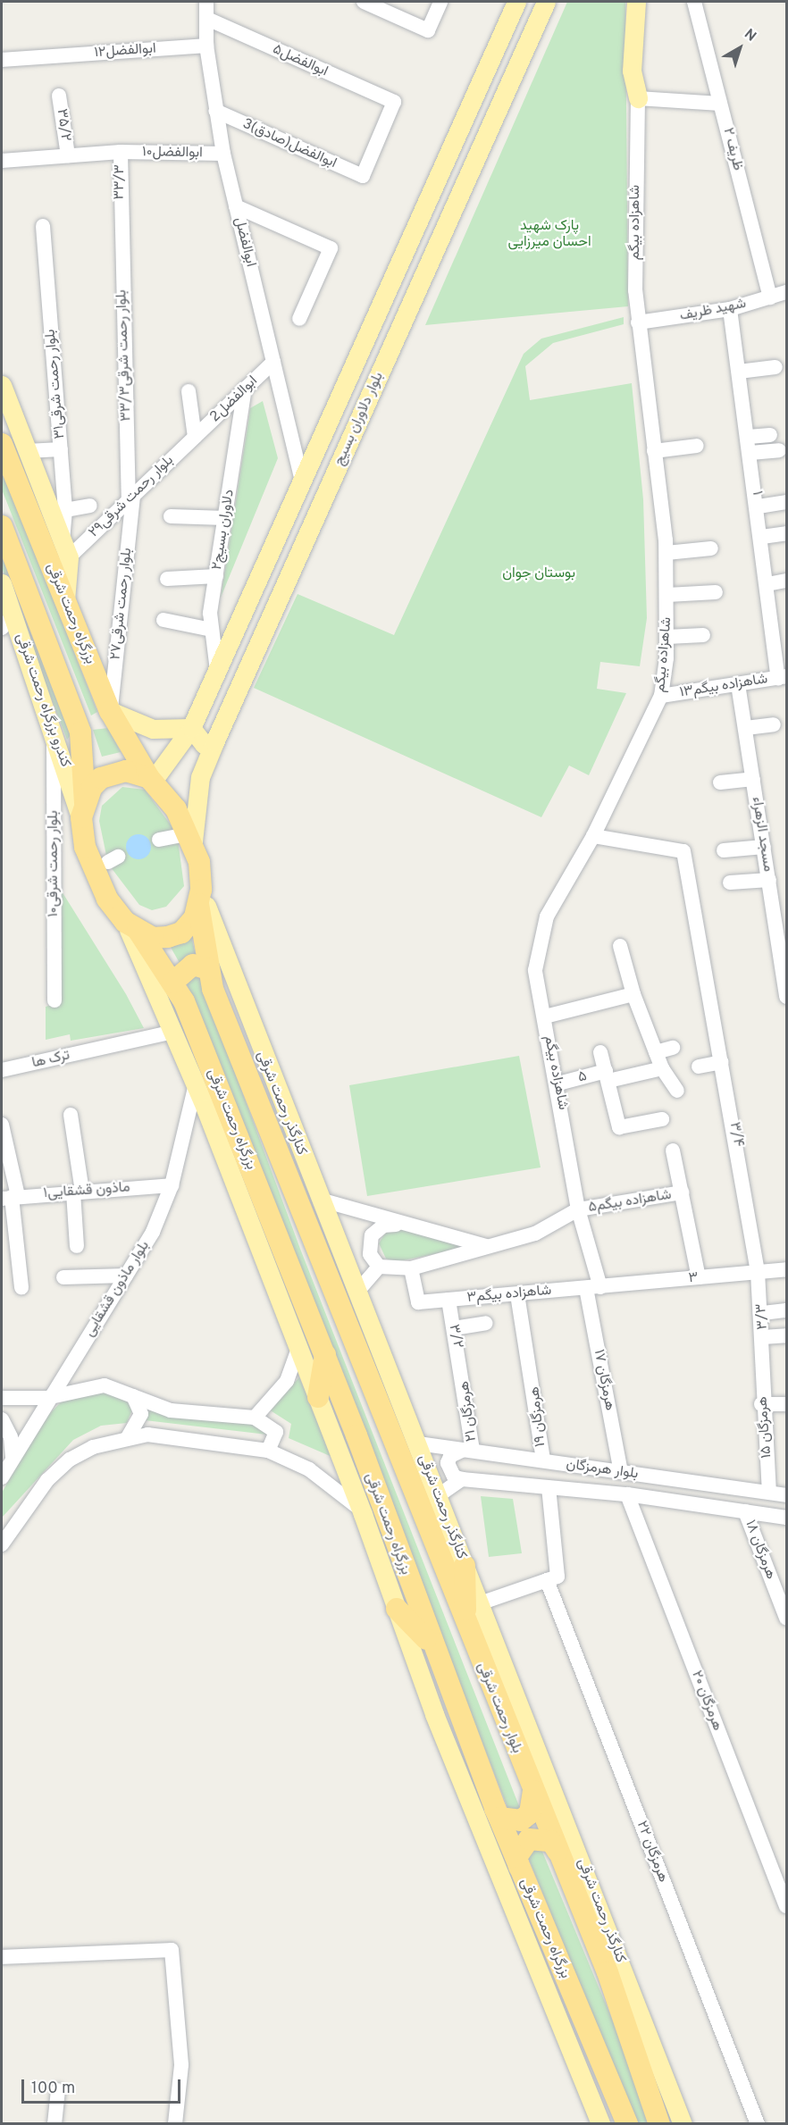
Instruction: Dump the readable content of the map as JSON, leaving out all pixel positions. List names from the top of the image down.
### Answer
{
  "streets": {
    "highway": ["بزرگراه رحمت شرقی", "بلوار رحمت شرقی"],
    "main road": ["بلوار دلاوران بسیج", "کندرو بزرگراه رحمت شرقی", "کنارگذر رحمت شرقی"],
    "street": [
      "ابوالفضل۱۲",
      "ابوالفضل۵",
      "۳۵/۲",
      "3ابوالفضل(صادق)",
      "ظریف ۲",
      "ابوالفضل۱۰",
      "۳۳/۳",
      "شاهزاده بیگم",
      "ابوالفضل",
      "شهید ظریف",
      "بلوار رحمت شرقی۳۳/۳",
      "بلوار رحمت شرقی۳۱",
      "ابوالفضل2",
      "۱",
      "بلوار رحمت شرقی۲۹",
      "دلاوران بسیج۲",
      "بلوار رحمت شرقی۲۷",
      "شاهزاده بیگم۱۳",
      "مسجد الزهراء",
      "۱۰بلوار رحمت شرقی",
      "ترک ها",
      "۵",
      "۳/۴",
      "ماذون قشقایی۱",
      "شاهزاده بیگم۵",
      "۳",
      "بلوار ماذون قشقایی",
      "۳شاهزاده بیگم",
      "۳/۳",
      "۳/۲",
      "هرمزگان ۱۷",
      "هرمزگان ۲۱",
      "هرمزگان ۱۹",
      "هرمزگان ۱۵",
      "بلوار هرمزگان",
      "هرمزگان ۱۸",
      "هرمزگان ۲۰",
      "هرمزگان ۲۲"
    ]
  },
  "crossings": [
    ["ابوالفضل۱۲", "ابوالفضل"],
    ["ابوالفضل۵", "3ابوالفضل(صادق)"],
    ["ابوالفضل۵", "ابوالفضل"],
    ["۳۵/۲", "ابوالفضل۱۰"],
    ["3ابوالفضل(صادق)", "ابوالفضل"],
    ["ظریف ۲", "شهید ظریف"],
    ["ابوالفضل۱۰", "۳۳/۳"],
    ["ابوالفضل۱۰", "ابوالفضل"],
    ["۳۳/۳", "بلوار رحمت شرقی۳۳/۳"],
    ["شاهزاده بیگم", "شهید ظریف"],
    ["شاهزاده بیگم", "شاهزاده بیگم۱۳"],
    ["شاهزاده بیگم", "۵"],
    ["شاهزاده بیگم", "۳/۴"],
    ["شاهزاده بیگم", "شاهزاده بیگم۵"],
    ["شاهزاده بیگم", "۳"],
    ["شاهزاده بیگم", "۳شاهزاده بیگم"],
    ["شاهزاده بیگم", "هرمزگان ۱۷"],
    ["ابوالفضل", "ابوالفضل2"],
    ["ابوالفضل", "بلوار دلاوران بسیج"],
    ["شهید ظریف", "۱"],
    ["بلوار رحمت شرقی۳۳/۳", "بلوار رحمت شرقی۲۹"],
    ["بلوار رحمت شرقی۳۳/۳", "بلوار رحمت شرقی۲۷"],
    ["بلوار رحمت شرقی۳۱", "بلوار رحمت شرقی۲۹"],
    ["ابوالفضل2", "بلوار رحمت شرقی۲۹"],
    ["ابوالفضل2", "دلاوران بسیج۲"],
    ["بلوار دلاوران بسیج", "دلاوران بسیج۲"],
    ["بلوار دلاوران بسیج", "بزرگراه رحمت شرقی"],
    ["۱", "شاهزاده بیگم۱۳"],
    ["بلوار رحمت شرقی۲۹", "بلوار رحمت شرقی۲۷"],
    ["بلوار رحمت شرقی۲۷", "بزرگراه رحمت شرقی"],
    ["بزرگراه رحمت شرقی", "کندرو بزرگراه رحمت شرقی"],
    ["بزرگراه رحمت شرقی", "کنارگذر رحمت شرقی"],
    ["بزرگراه رحمت شرقی", "بلوار رحمت شرقی"],
    ["شاهزاده بیگم۱۳", "مسجد الزهراء"],
    ["کندرو بزرگراه رحمت شرقی", "۱۰بلوار رحمت شرقی"],
    ["کنارگذر رحمت شرقی", "بلوار هرمزگان"],
    ["۳/۴", "۳"],
    ["۳/۴", "۳/۳"],
    ["ماذون قشقایی۱", "بلوار ماذون قشقایی"],
    ["۳", "۳شاهزاده بیگم"],
    ["۳", "۳/۳"],
    ["۳", "هرمزگان ۱۷"],
    ["۳شاهزاده بیگم", "۳/۲"],
    ["۳شاهزاده بیگم", "هرمزگان ۱۷"],
    ["۳شاهزاده بیگم", "هرمزگان ۱۹"],
    ["۳/۳", "هرمزگان ۱۵"],
    ["۳/۲", "هرمزگان ۲۱"],
    ["هرمزگان ۱۷", "بلوار هرمزگان"],
    ["هرمزگان ۲۱", "بلوار هرمزگان"],
    ["هرمزگان ۱۹", "بلوار هرمزگان"],
    ["هرمزگان ۱۵", "بلوار هرمزگان"],
    ["بلوار هرمزگان", "هرمزگان ۱۸"],
    ["بلوار هرمزگان", "هرمزگان ۲۰"],
    ["بلوار هرمزگان", "هرمزگان ۲۲"]
  ],
  "parks": ["پارک شهید احسان میرزایی", "بوستان جوان"],
  "scale_bar": "100 m",
  "north": "top right"
}
